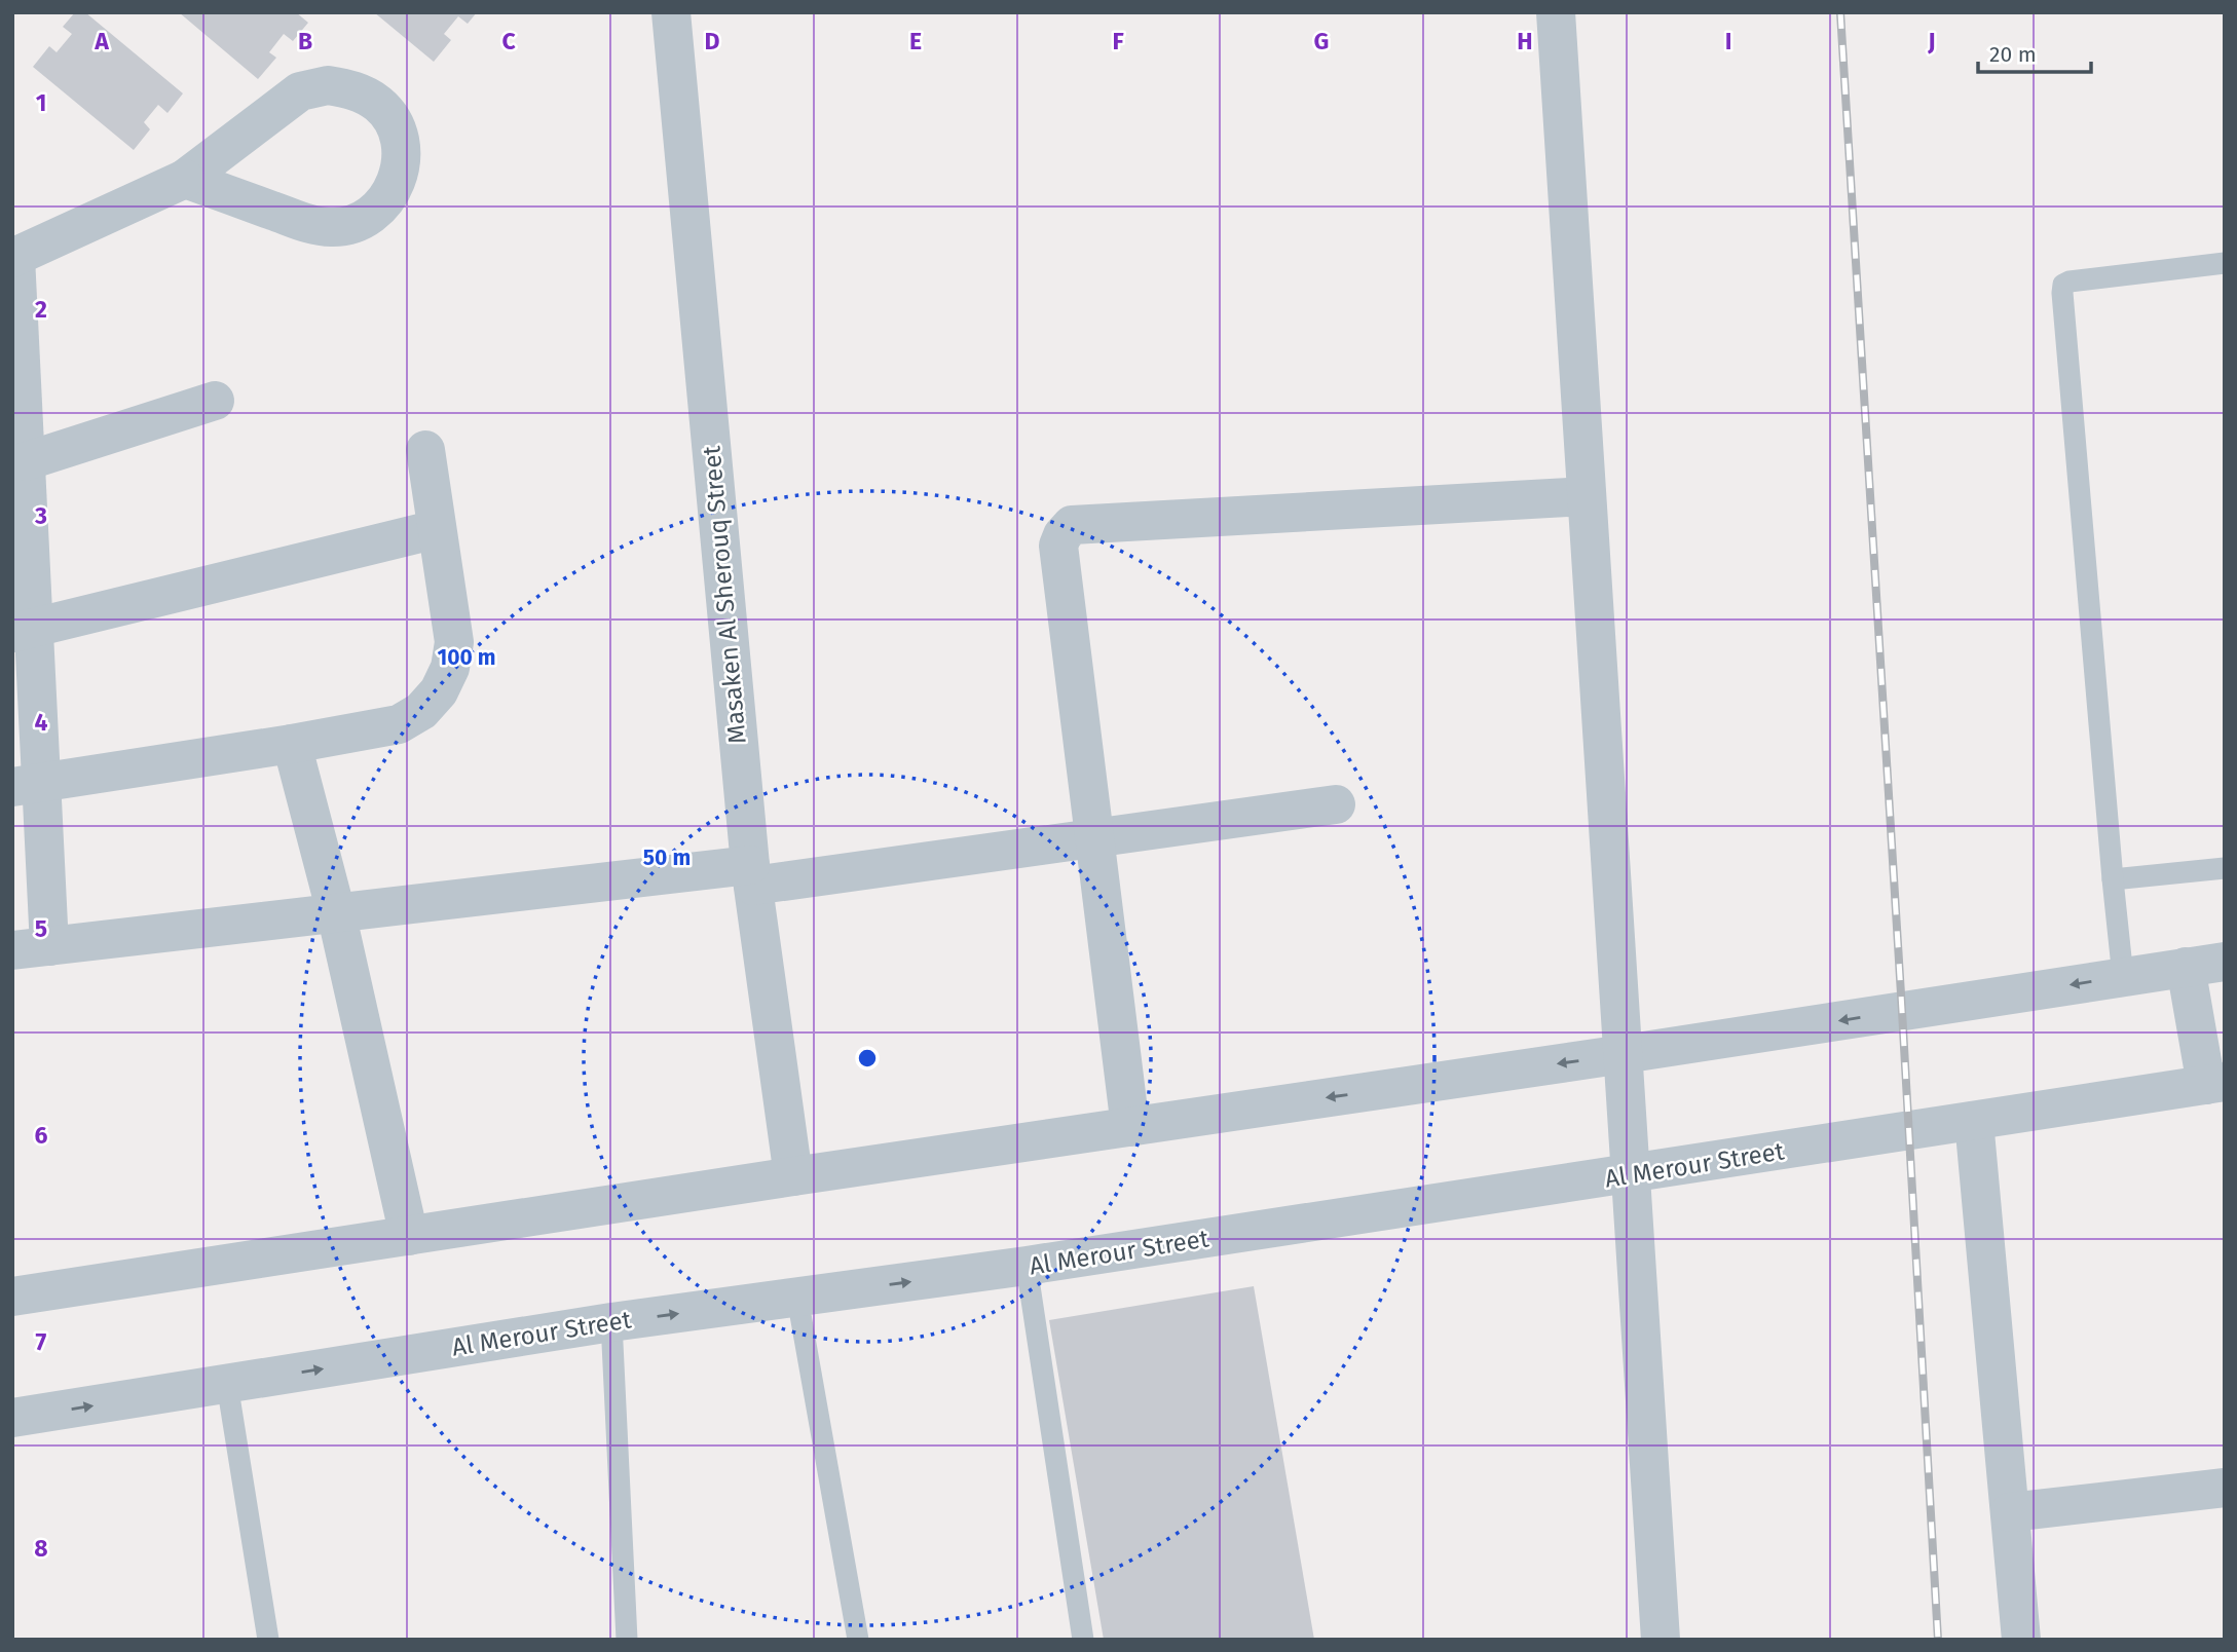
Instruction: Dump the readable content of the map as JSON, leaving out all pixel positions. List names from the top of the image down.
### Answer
{
  "streets": {
    "street": ["Masaken Al Sherouq Street", "Al Merour Street"]
  },
  "scale_bar": "20 m",
  "grid": {
    "columns": [
      "A",
      "B",
      "C",
      "D",
      "E",
      "F",
      "G",
      "H",
      "I",
      "J"
    ],
    "rows": [
      "1",
      "2",
      "3",
      "4",
      "5",
      "6",
      "7",
      "8"
    ]
  },
  "rings": ["100 m", "50 m"]
}
